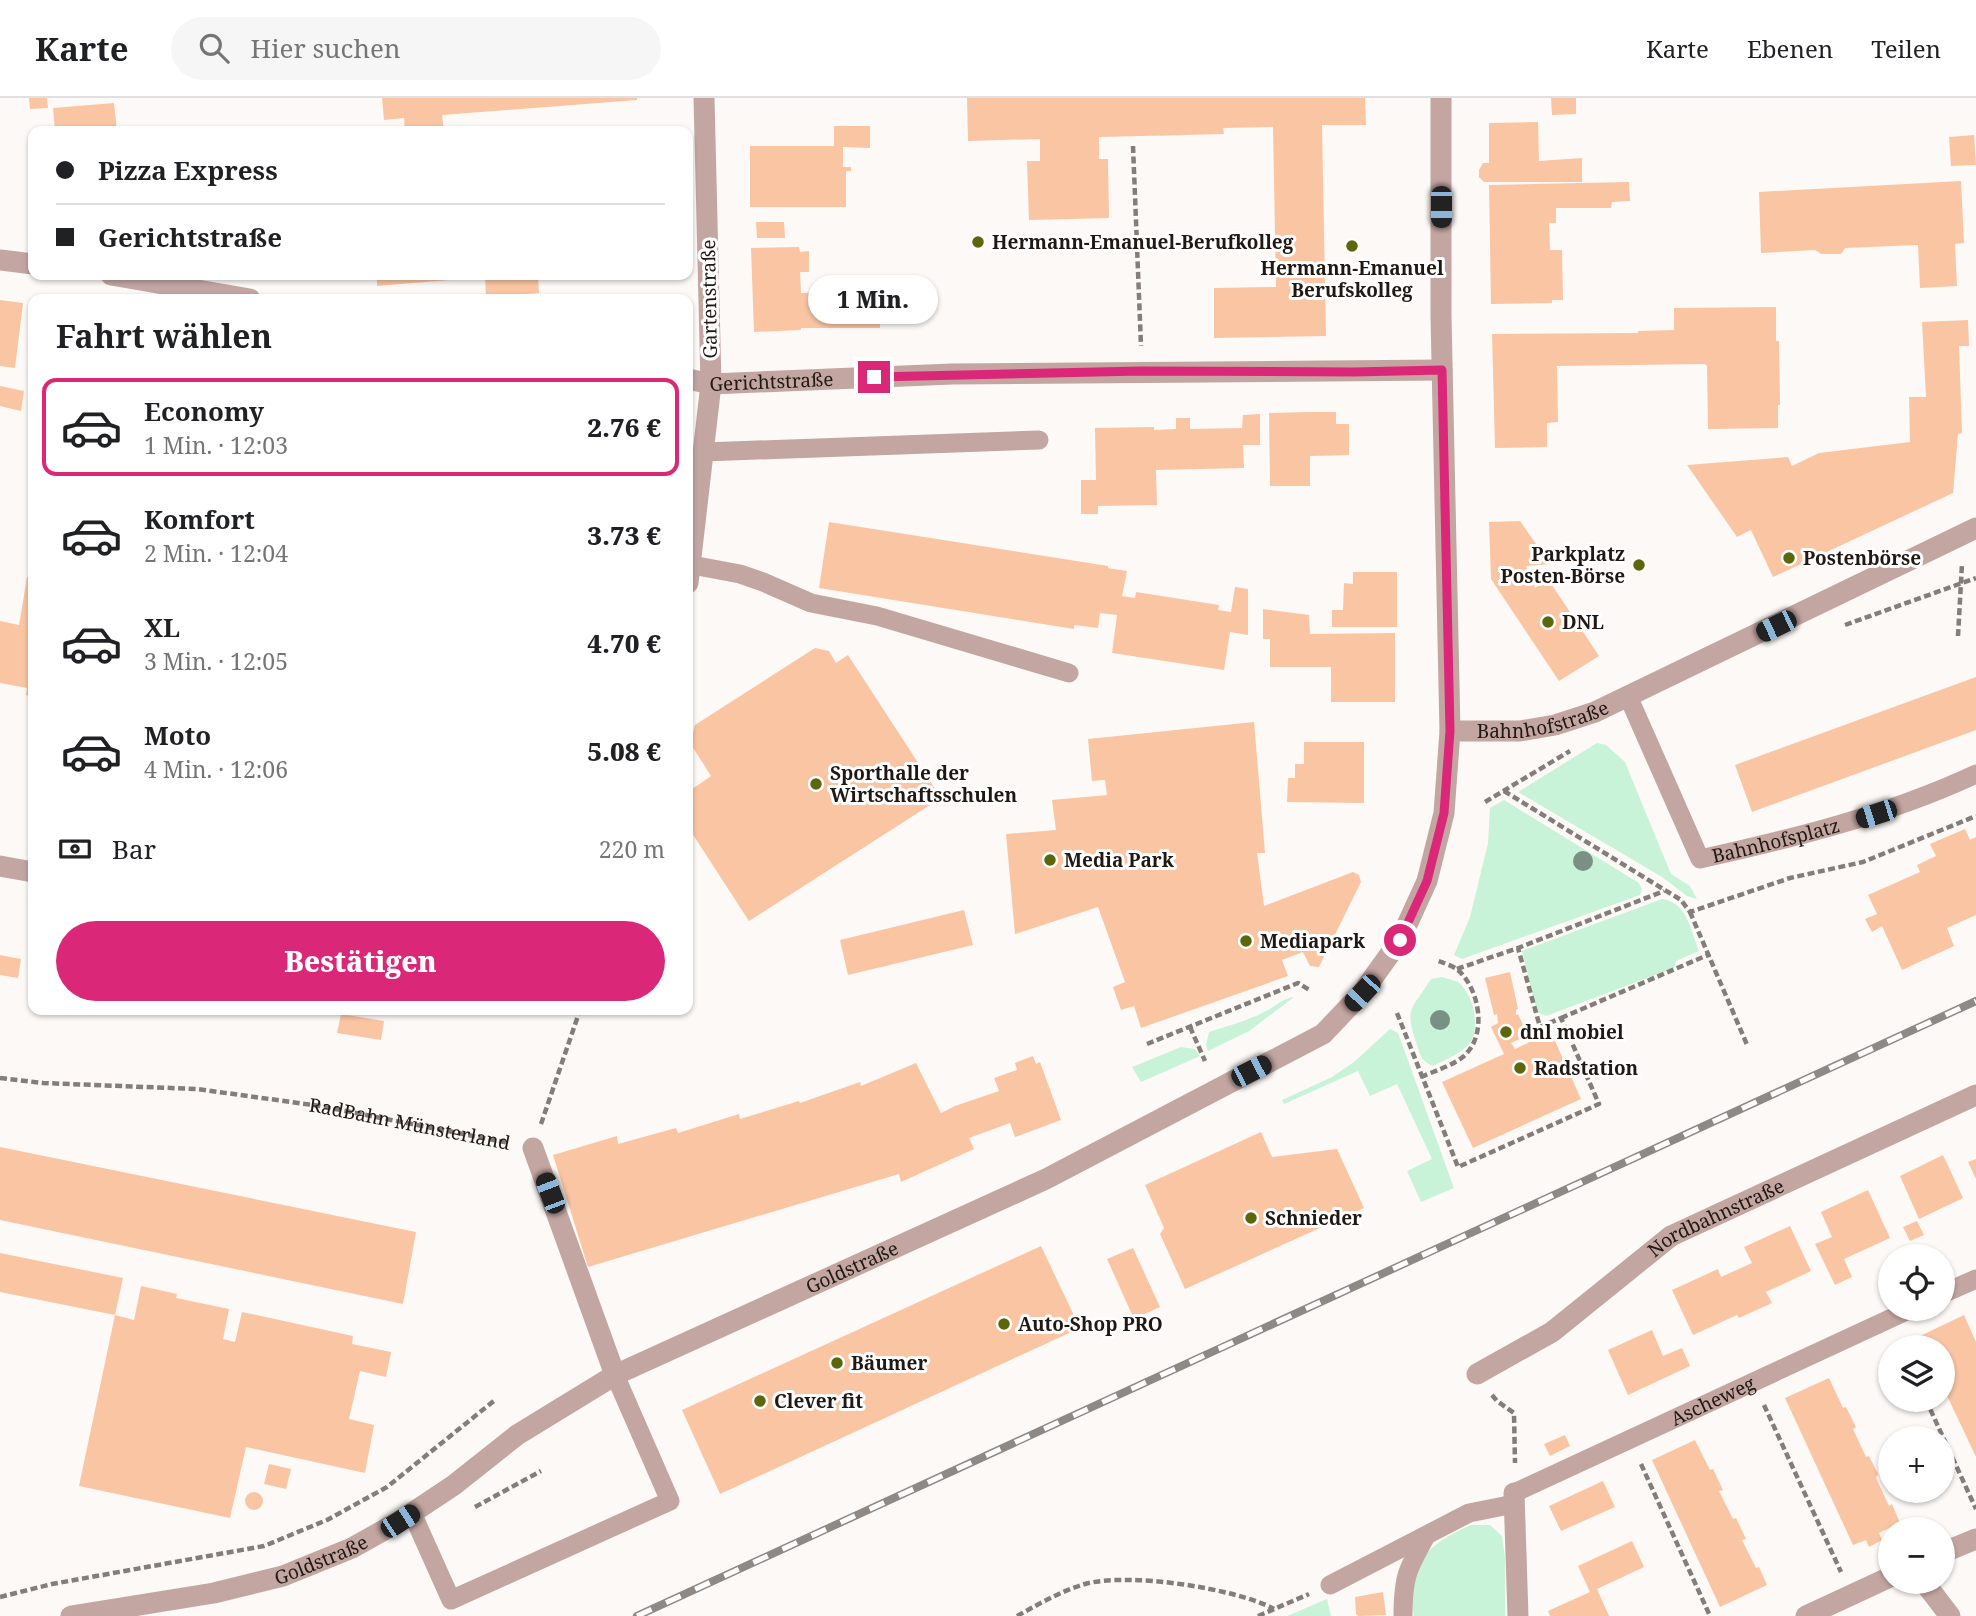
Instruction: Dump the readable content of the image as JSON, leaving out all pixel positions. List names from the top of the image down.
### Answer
{
  "streets": {
    "street": [
      "Gartenstraße",
      "Gerichtstraße",
      "Bahnhofstraße",
      "RadBahn Münsterland",
      "Nordbahnstraße",
      "Goldstraße"
    ],
    "lane": ["Bahnhofsplatz", "Ascheweg"]
  },
  "crossings": [
    ["Gartenstraße", "Gerichtstraße"],
    ["Gerichtstraße", "Bahnhofstraße"],
    ["Bahnhofstraße", "Bahnhofsplatz"],
    ["Bahnhofstraße", "Goldstraße"],
    ["RadBahn Münsterland", "Goldstraße"]
  ],
  "places": [
    "Hermann-Emanuel-Berufkolleg",
    "Hermann-Emanuel Berufskolleg",
    "Postenbörse",
    "Parkplatz Posten-Börse",
    "DNL",
    "Sporthalle der Wirtschaftsschulen",
    "Media Park",
    "Mediapark",
    "dnl mobiel",
    "Radstation",
    "Schnieder",
    "Auto-Shop PRO",
    "Bäumer",
    "Clever fit"
  ],
  "page": {
    "header": "Karte",
    "search": "Hier suchen",
    "nav": ["Karte", "Ebenen", "Teilen"],
    "banner": ["Pizza Express", "Gerichtstraße"],
    "bubble": "1 Min.",
    "heading": "Fahrt wählen",
    "list": [
      {
        "name": "Economy",
        "note": "1 Min. · 12:03",
        "value": "2.76 €"
      },
      {
        "name": "Komfort",
        "note": "2 Min. · 12:04",
        "value": "3.73 €"
      },
      {
        "name": "XL",
        "note": "3 Min. · 12:05",
        "value": "4.70 €"
      },
      {
        "name": "Moto",
        "note": "4 Min. · 12:06",
        "value": "5.08 €"
      }
    ],
    "pay": ["Bar", "220 m"],
    "buttons": "Bestätigen",
    "map_buttons": ["+", "−"]
  }
}
